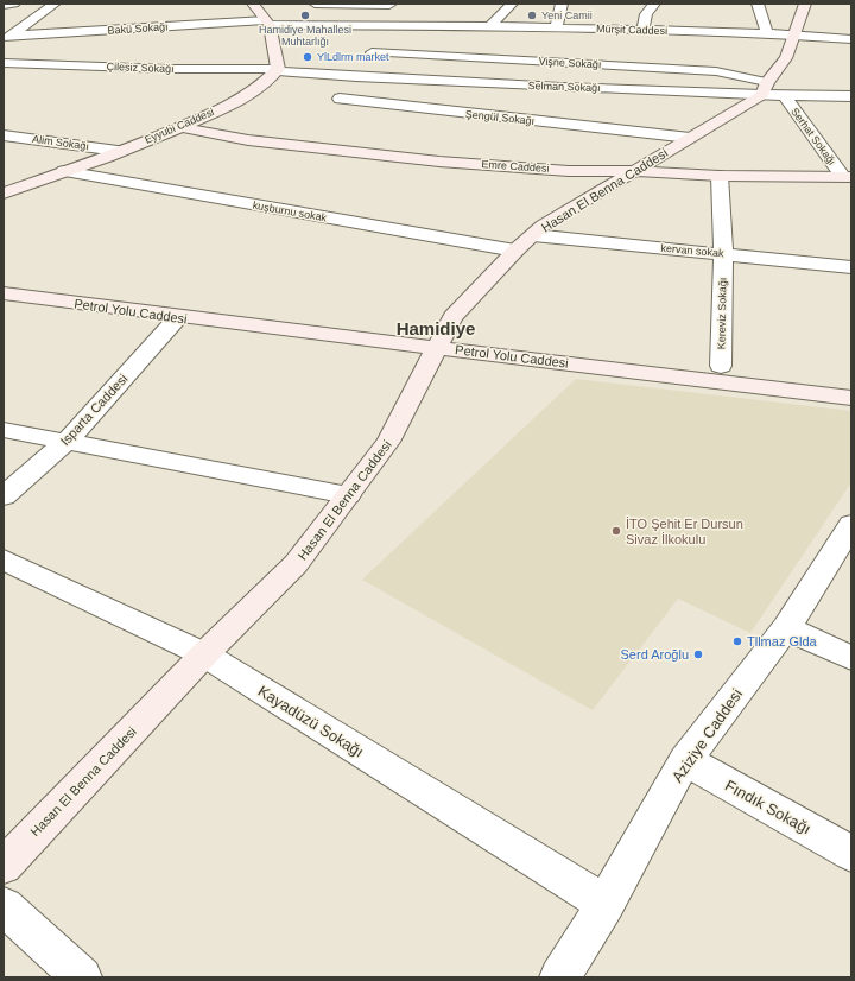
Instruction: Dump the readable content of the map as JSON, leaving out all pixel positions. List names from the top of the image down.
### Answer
{
  "streets": {
    "street": [
      "Bakü Sokağı",
      "Mürşit Caddesi",
      "Vişne Sokağı",
      "Çilesiz Sokağı",
      "Selman Sokağı",
      "Şengül Sokağı",
      "Eyyubi Caddesi",
      "Serhat Sokağı",
      "Alim Sokağı",
      "Emre Caddesi",
      "Hasan El Benna Caddesi",
      "kuşburnu sokak",
      "kervan sokak",
      "Petrol Yolu Caddesi",
      "Kereviz Sokağı",
      "Isparta Caddesi",
      "Kayadüzü Sokağı",
      "Aziziye Caddesi",
      "Fındık Sokağı"
    ]
  },
  "crossings": [
    ["Bakü Sokağı", "Mürşit Caddesi"],
    ["Mürşit Caddesi", "Hasan El Benna Caddesi"],
    ["Vişne Sokağı", "Selman Sokağı"],
    ["Vişne Sokağı", "Serhat Sokağı"],
    ["Vişne Sokağı", "Hasan El Benna Caddesi"],
    ["Çilesiz Sokağı", "Selman Sokağı"],
    ["Çilesiz Sokağı", "Eyyubi Caddesi"],
    ["Selman Sokağı", "Şengül Sokağı"],
    ["Selman Sokağı", "Eyyubi Caddesi"],
    ["Selman Sokağı", "Serhat Sokağı"],
    ["Selman Sokağı", "Hasan El Benna Caddesi"],
    ["Şengül Sokağı", "Hasan El Benna Caddesi"],
    ["Eyyubi Caddesi", "Alim Sokağı"],
    ["Eyyubi Caddesi", "Emre Caddesi"],
    ["Eyyubi Caddesi", "kuşburnu sokak"],
    ["Serhat Sokağı", "Emre Caddesi"],
    ["Serhat Sokağı", "Hasan El Benna Caddesi"],
    ["Emre Caddesi", "Hasan El Benna Caddesi"],
    ["Emre Caddesi", "Kereviz Sokağı"],
    ["Hasan El Benna Caddesi", "kuşburnu sokak"],
    ["Hasan El Benna Caddesi", "kervan sokak"],
    ["Hasan El Benna Caddesi", "Petrol Yolu Caddesi"],
    ["Hasan El Benna Caddesi", "Kayadüzü Sokağı"],
    ["kervan sokak", "Kereviz Sokağı"],
    ["Petrol Yolu Caddesi", "Kereviz Sokağı"],
    ["Petrol Yolu Caddesi", "Isparta Caddesi"],
    ["Kayadüzü Sokağı", "Aziziye Caddesi"],
    ["Aziziye Caddesi", "Fındık Sokağı"]
  ],
  "districts": ["Hamidiye"],
  "places": [
    "Hamidiye Mahallesi Muhtarlığı",
    "Yeni Camii",
    "YlLdlrm market",
    "İTO Şehit Er Dursun Sivaz İlkokulu",
    "Tllmaz Glda",
    "Serd Aroğlu"
  ]
}
